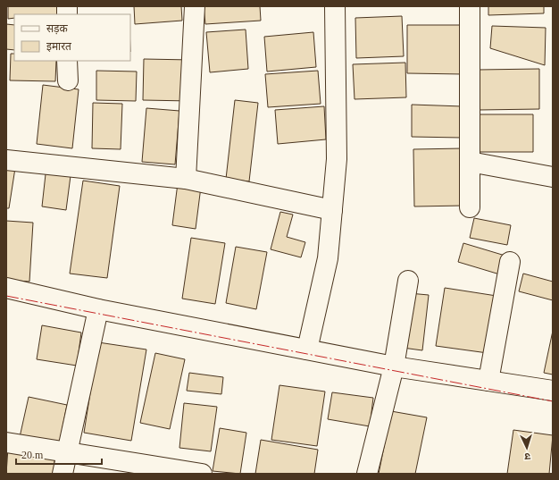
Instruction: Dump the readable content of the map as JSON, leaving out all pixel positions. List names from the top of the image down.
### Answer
{
  "legend": ["सड़क", "इमारत"],
  "scale_bar": "20 m",
  "north": "bottom"
}
